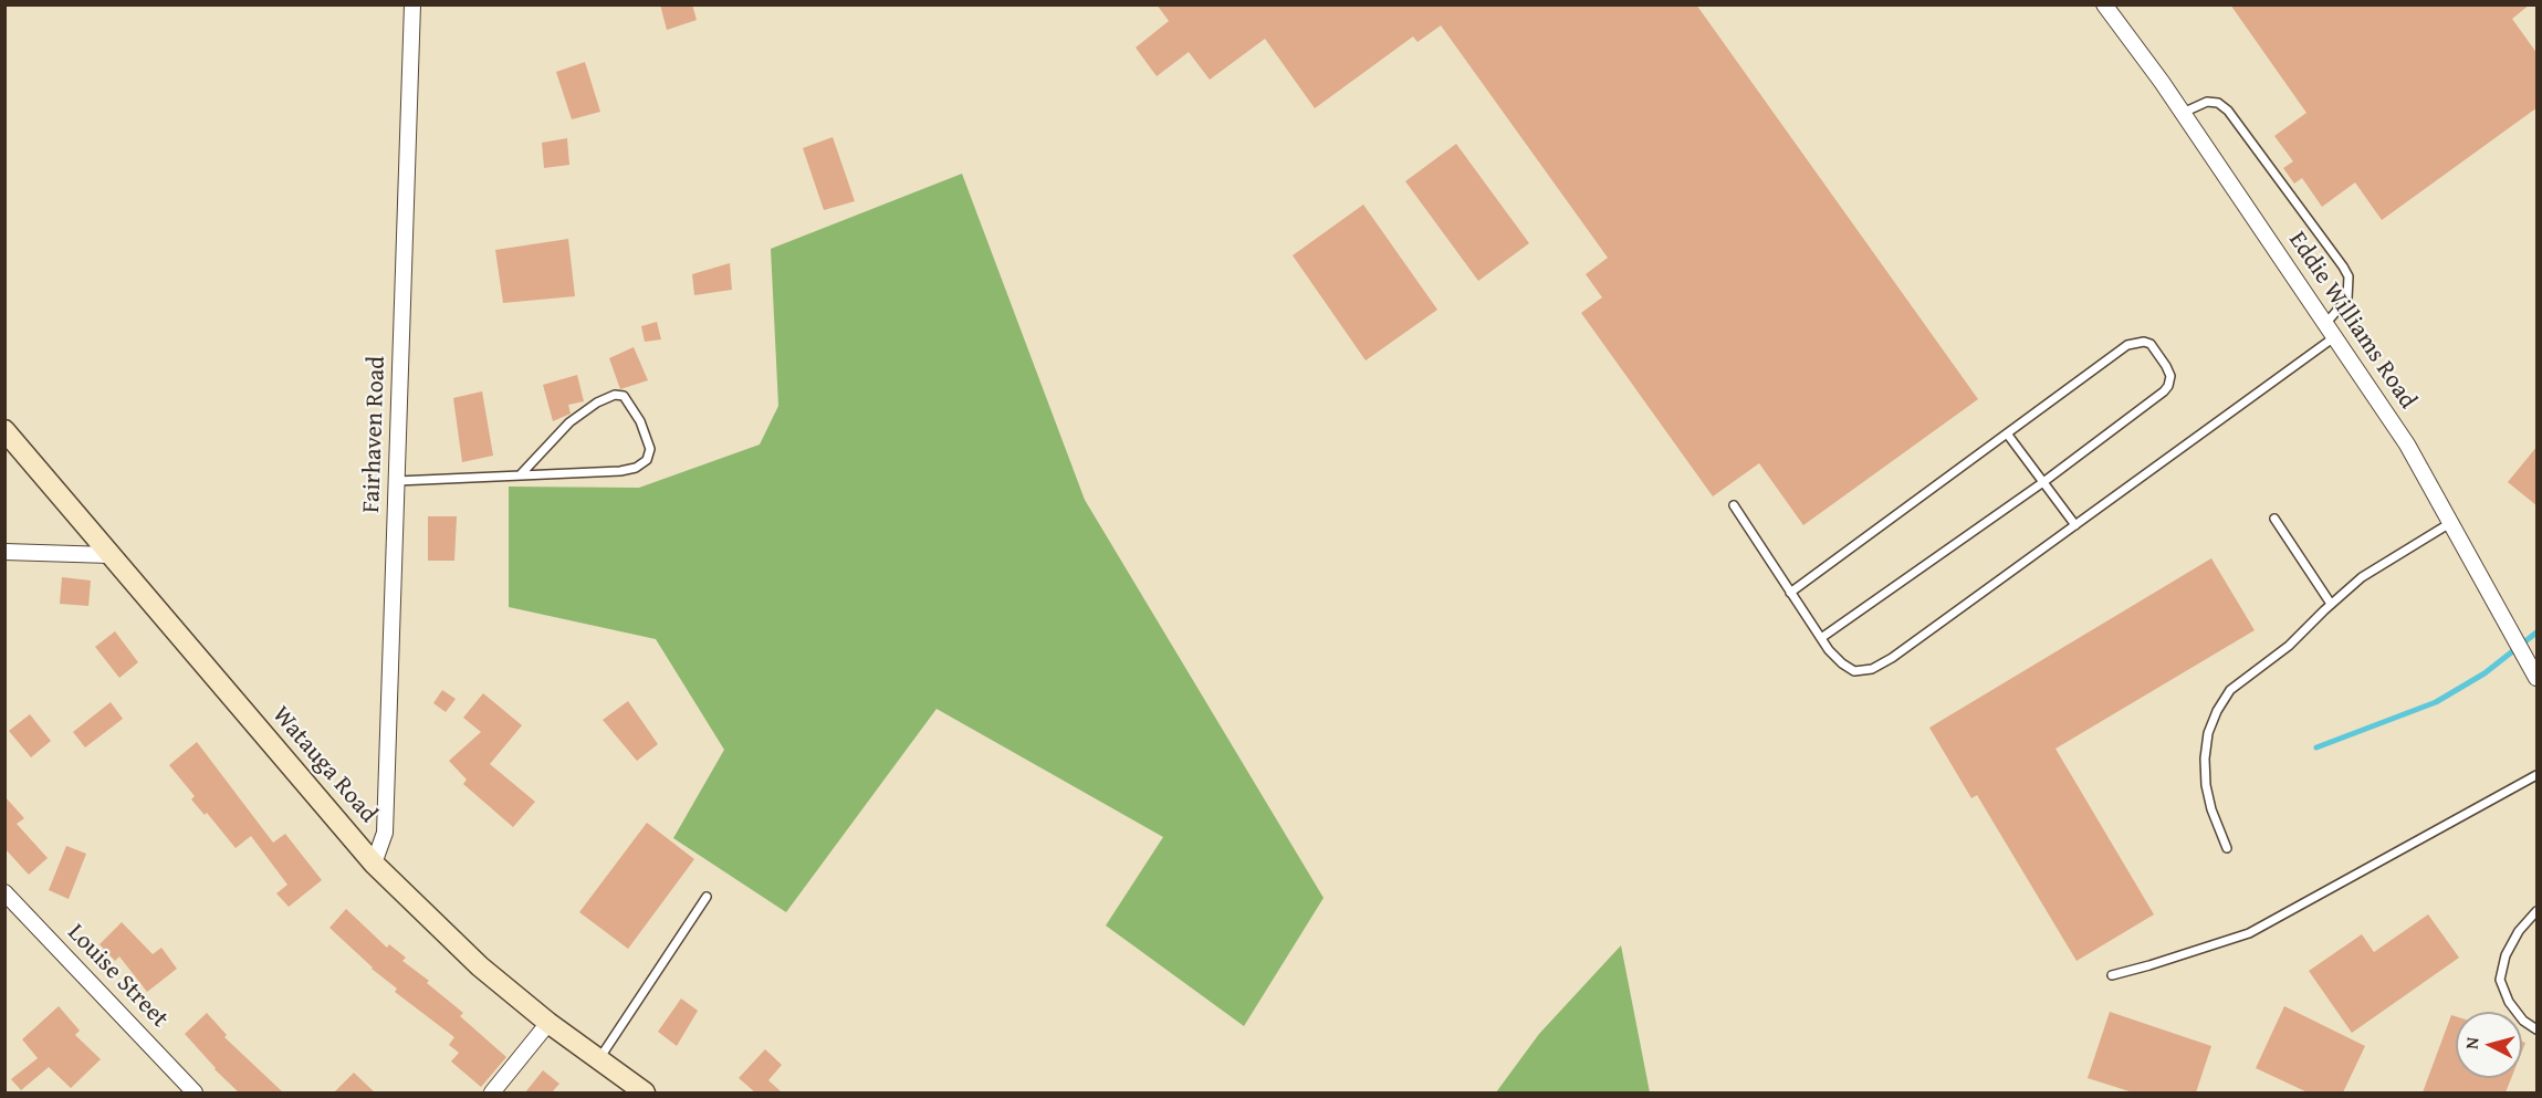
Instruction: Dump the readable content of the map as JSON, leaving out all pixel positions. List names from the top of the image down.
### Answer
{
  "streets": {
    "main road": ["Watauga Road"],
    "street": ["Eddie Williams Road", "Fairhaven Road", "Louise Street"]
  },
  "crossings": [
    ["Fairhaven Road", "Watauga Road"]
  ],
  "north": "left"
}
